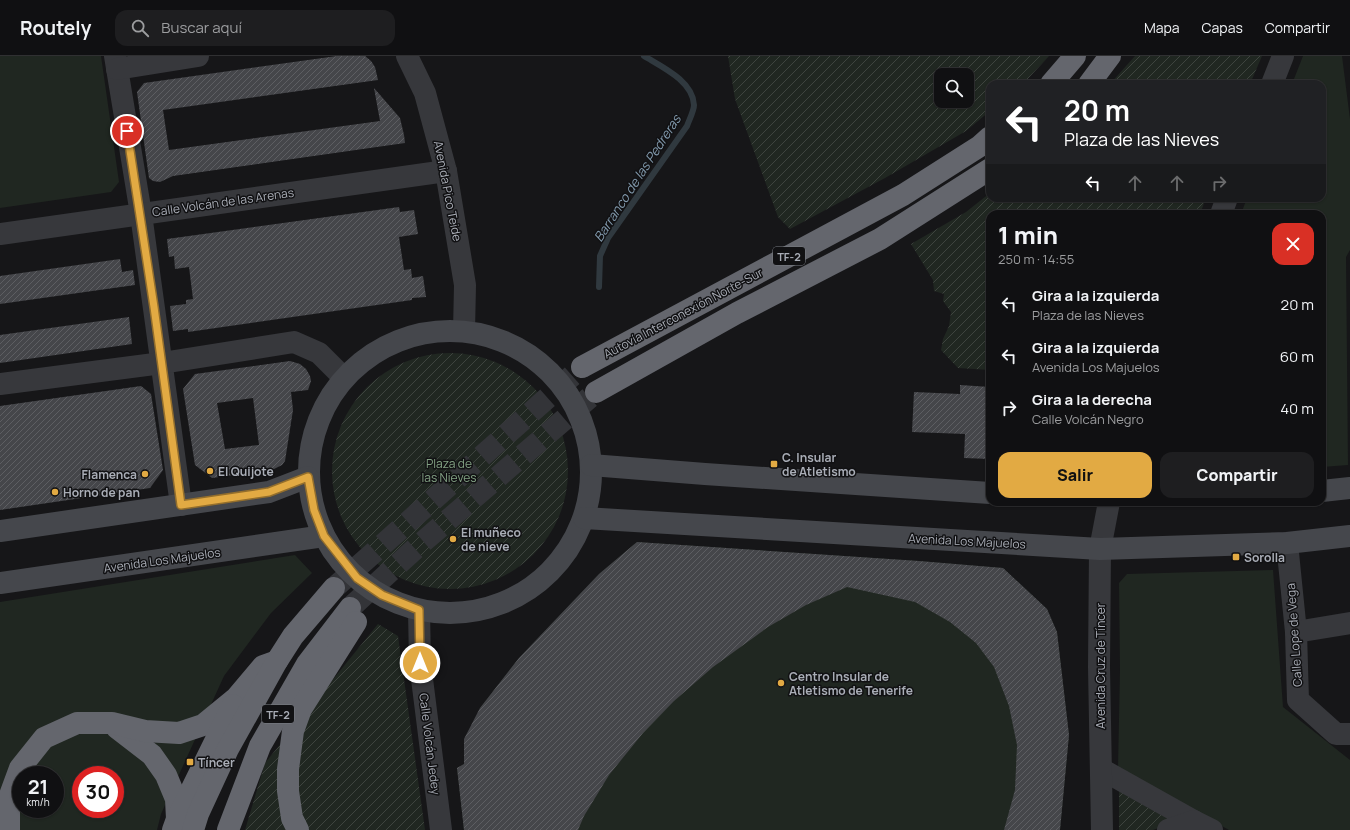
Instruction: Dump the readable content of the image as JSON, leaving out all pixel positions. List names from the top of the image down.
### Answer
{
  "streets": {
    "highway": ["TF-2", "Autovía Interconexión Norte-Sur"],
    "street": [
      "Avenida Pico Teide",
      "Calle Volcán de las Arenas",
      "Avenida Los Majuelos",
      "Calle Lope de Vega",
      "Avenida Cruz de Tíncer",
      "Calle Volcán Jedey"
    ]
  },
  "crossings": [
    ["Avenida Pico Teide", "Calle Volcán de las Arenas"],
    ["Avenida Los Majuelos", "Calle Lope de Vega"],
    ["Avenida Los Majuelos", "Avenida Cruz de Tíncer"]
  ],
  "water": ["Barranco de las Pedreras"],
  "parks": ["Plaza de las Nieves"],
  "places": {
    "transit": ["C. Insular de Atletismo", "Sorolla", "Tíncer"],
    "other": [
      "El Quijote",
      "Flamenca",
      "Horno de pan",
      "El muñeco de nieve",
      "Centro Insular de Atletismo de Tenerife"
    ]
  },
  "page": {
    "header": "Routely",
    "search": "Buscar aquí",
    "nav": ["Mapa", "Capas", "Compartir"],
    "turn": ["20 m", "Plaza de las Nieves"],
    "heading": ["1 min", "250 m · 14:55"],
    "list": [
      {
        "name": "Gira a la izquierda",
        "note": "Plaza de las Nieves",
        "value": "20 m"
      },
      {
        "name": "Gira a la izquierda",
        "note": "Avenida Los Majuelos",
        "value": "60 m"
      },
      {
        "name": "Gira a la derecha",
        "note": "Calle Volcán Negro",
        "value": "40 m"
      }
    ],
    "buttons": ["Salir", "Compartir"],
    "speed": "21 km/h",
    "limit": "30"
  }
}
